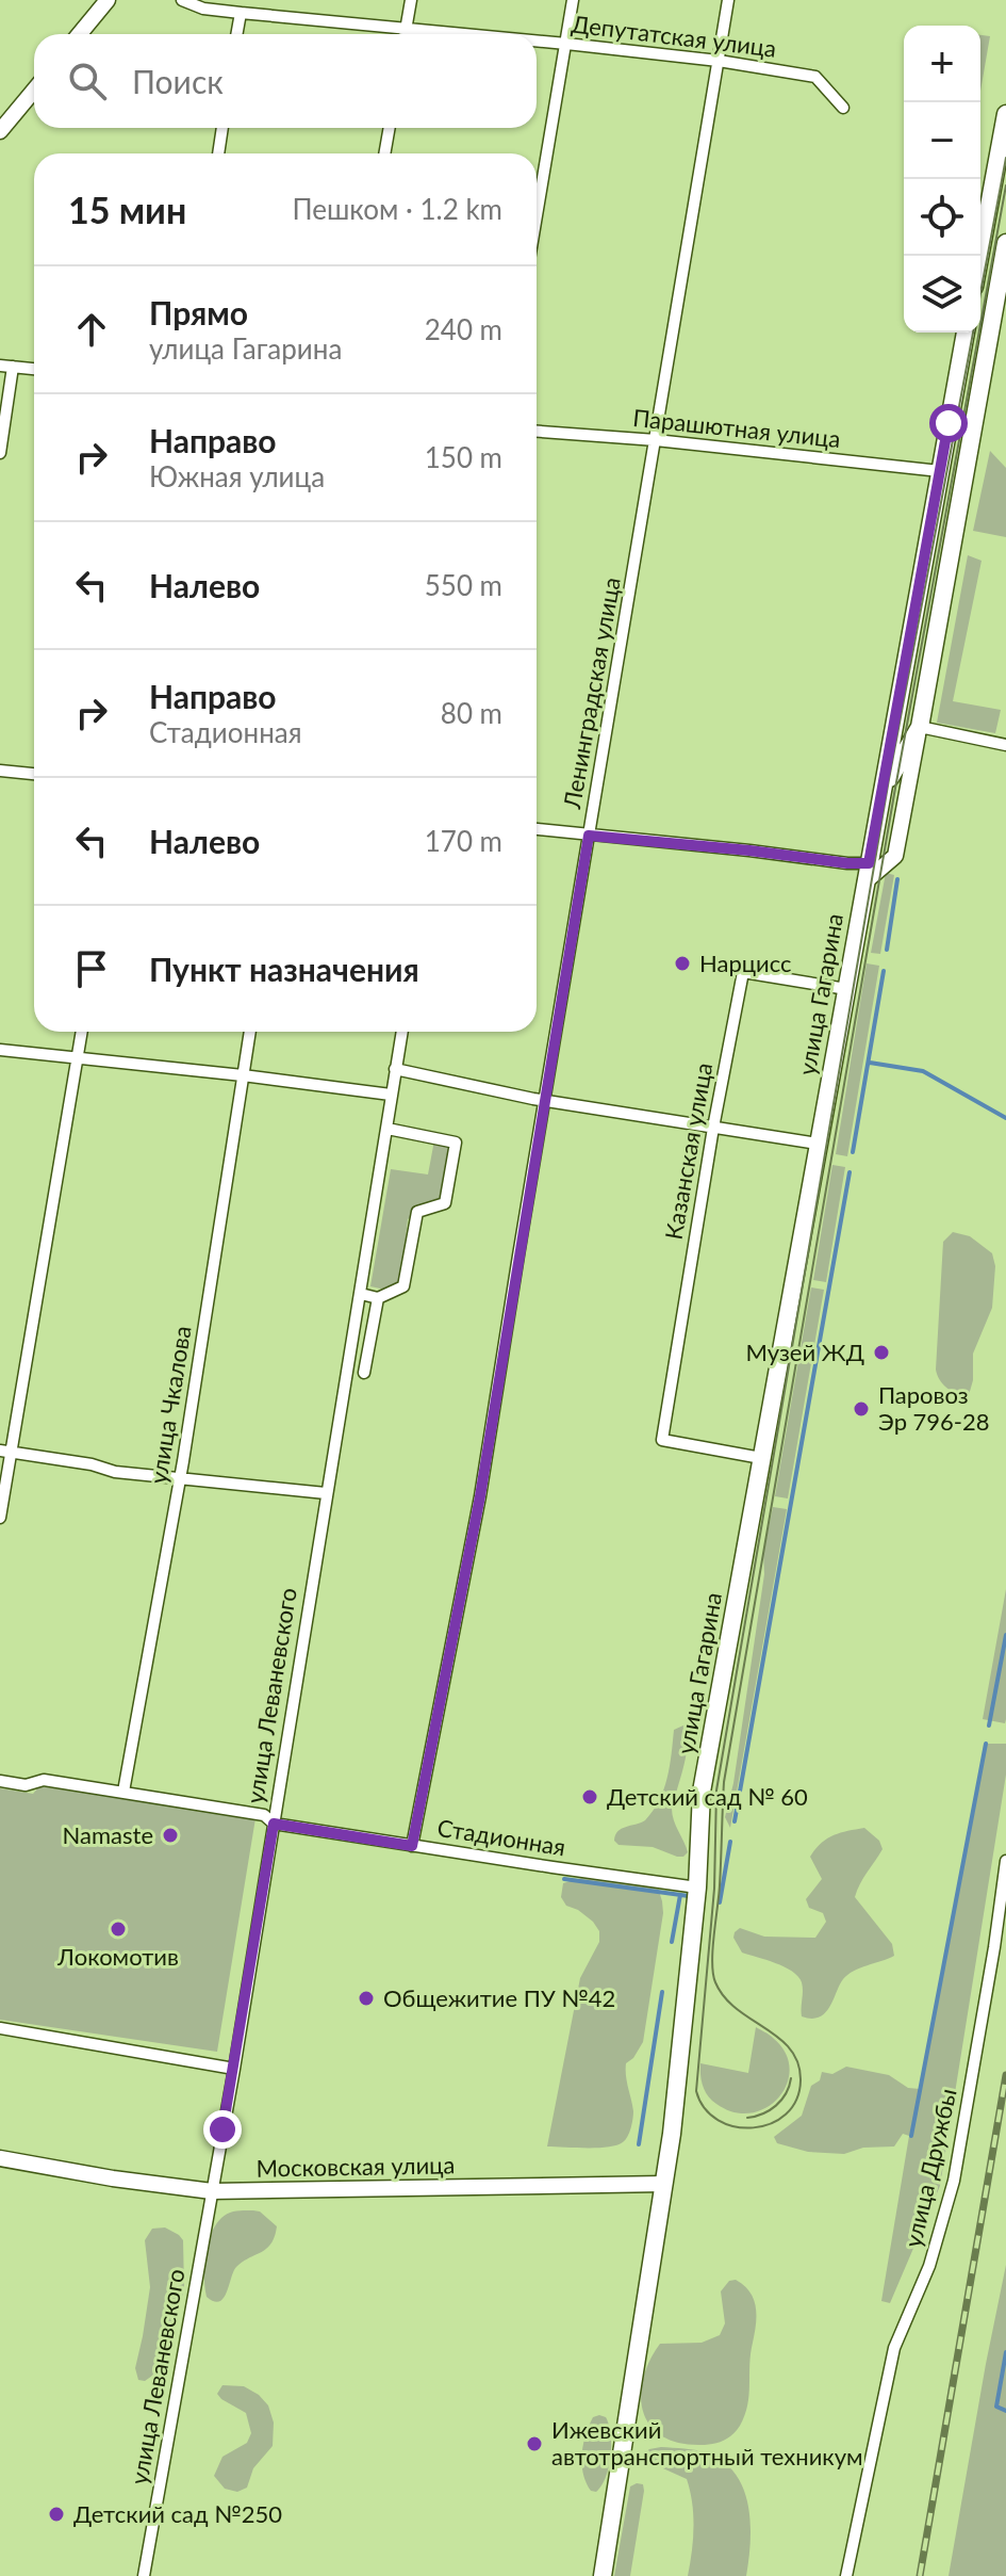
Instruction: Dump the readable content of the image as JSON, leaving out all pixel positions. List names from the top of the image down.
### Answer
{
  "streets": {
    "main road": ["улица Гагарина"],
    "street": [
      "Депутатская улица",
      "Парашютная улица",
      "Ленинградская улица",
      "Казанская улица",
      "улица Чкалова",
      "улица Леваневского",
      "Стадионная",
      "Московская улица",
      "улица Дружбы"
    ]
  },
  "crossings": [
    ["Депутатская улица", "Ленинградская улица"],
    ["Парашютная улица", "Ленинградская улица"],
    ["Парашютная улица", "улица Гагарина"],
    ["Ленинградская улица", "Стадионная"],
    ["улица Гагарина", "Казанская улица"],
    ["улица Гагарина", "Стадионная"],
    ["улица Гагарина", "Московская улица"],
    ["улица Чкалова", "Стадионная"],
    ["улица Леваневского", "Стадионная"],
    ["улица Леваневского", "Московская улица"]
  ],
  "places": [
    "Нарцисс",
    "Музей ЖД",
    "Паровоз Эр 796-28",
    "Детский сад № 60",
    "Namaste",
    "Локомотив",
    "Общежитие ПУ №42",
    "Ижевский автотранспортный техникум",
    "Детский сад №250"
  ],
  "page": {
    "map_buttons": ["+", "−"],
    "search": "Поиск",
    "heading": ["15 мин", "Пешком · 1.2 km"],
    "list": [
      ["Прямо", "улица Гагарина", "240 m"],
      ["Направо", "Южная улица", "150 m"],
      ["Налево", "550 m"],
      ["Направо", "Стадионная", "80 m"],
      ["Налево", "170 m"],
      "Пункт назначения"
    ]
  }
}
